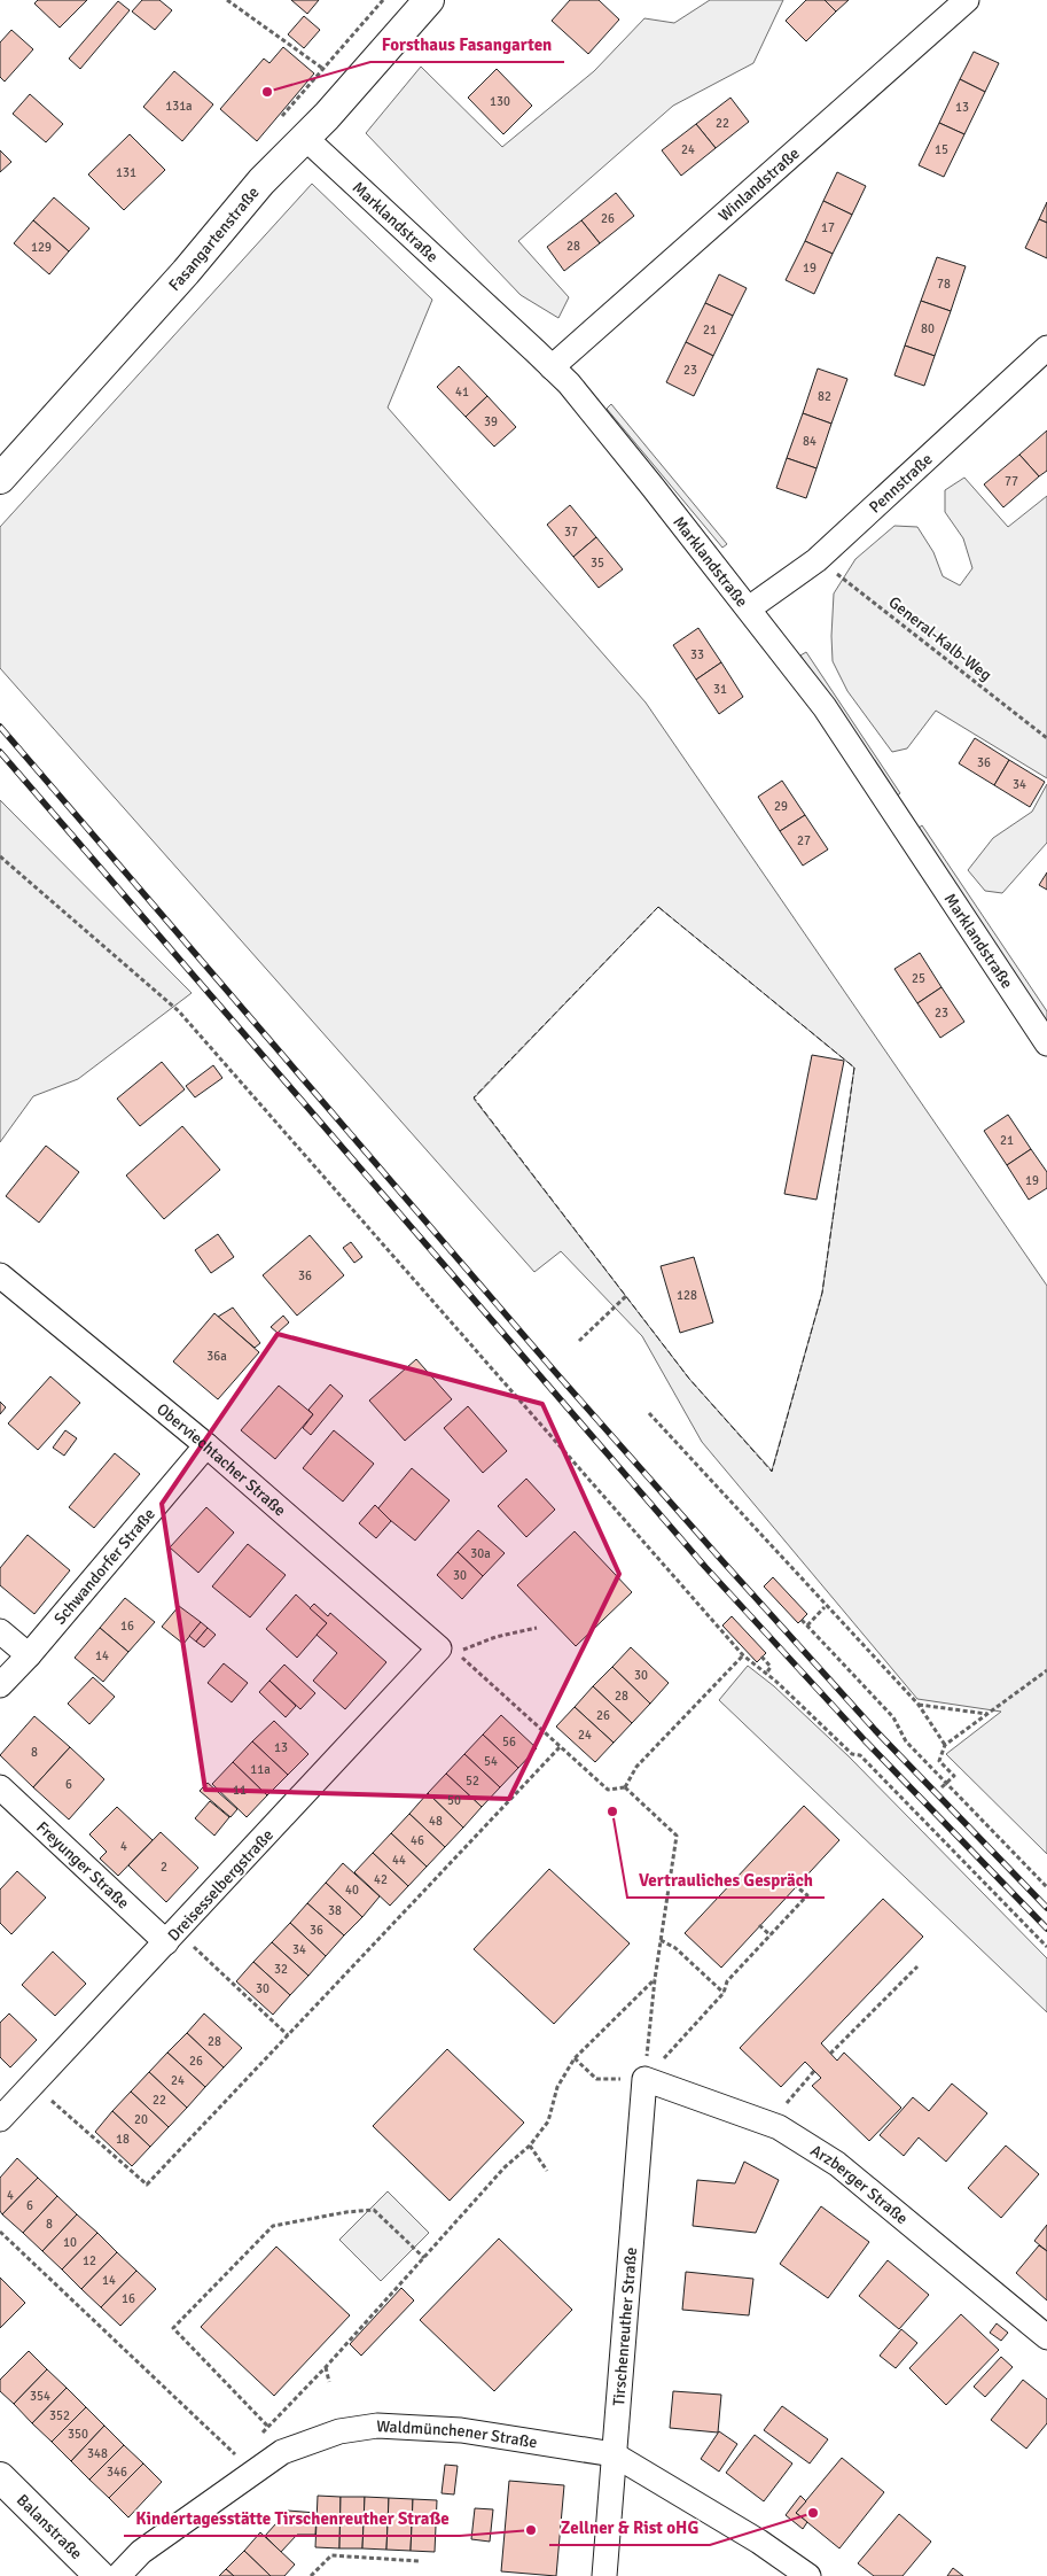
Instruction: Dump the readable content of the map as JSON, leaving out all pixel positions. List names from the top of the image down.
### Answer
{
  "streets": {
    "street": [
      "Winlandstraße",
      "Marklandstraße",
      "Fasangartenstraße",
      "Pennstraße",
      "Oberviechtacher Straße",
      "Schwandorfer Straße",
      "Freyunger Straße",
      "Dreisesselbergstraße",
      "Arzberger Straße",
      "Tirschenreuther Straße",
      "Waldmünchener Straße",
      "Balanstraße"
    ],
    "path": ["General-Kalb-Weg"]
  },
  "crossings": [
    ["Winlandstraße", "Marklandstraße"],
    ["Marklandstraße", "Fasangartenstraße"],
    ["Marklandstraße", "Pennstraße"],
    ["Pennstraße", "General-Kalb-Weg"],
    ["Oberviechtacher Straße", "Schwandorfer Straße"],
    ["Oberviechtacher Straße", "Dreisesselbergstraße"],
    ["Freyunger Straße", "Dreisesselbergstraße"],
    ["Arzberger Straße", "Tirschenreuther Straße"],
    ["Tirschenreuther Straße", "Waldmünchener Straße"]
  ],
  "places": [
    "Forsthaus Fasangarten",
    "Vertrauliches Gespräch",
    "Zellner & Rist oHG",
    "Kindertagesstätte Tirschenreuther Straße"
  ],
  "house_numbers": [
    "130",
    "131a",
    "13",
    "22",
    "24",
    "15",
    "131",
    "26",
    "17",
    "28",
    "129",
    "19",
    "78",
    "80",
    "21",
    "23",
    "41",
    "82",
    "39",
    "84",
    "77",
    "37",
    "35",
    "33",
    "31",
    "36",
    "34",
    "29",
    "27",
    "25",
    "23",
    "21",
    "19",
    "36",
    "128",
    "36a",
    "30a",
    "30",
    "16",
    "14",
    "30",
    "28",
    "26",
    "24",
    "56",
    "13",
    "8",
    "54",
    "11a",
    "52",
    "6",
    "11",
    "50",
    "48",
    "46",
    "4",
    "44",
    "2",
    "42",
    "40",
    "38",
    "36",
    "34",
    "32",
    "30",
    "28",
    "26",
    "24",
    "22",
    "20",
    "18",
    "4",
    "6",
    "8",
    "10",
    "12",
    "14",
    "16",
    "354",
    "352",
    "350",
    "348",
    "346"
  ]
}
